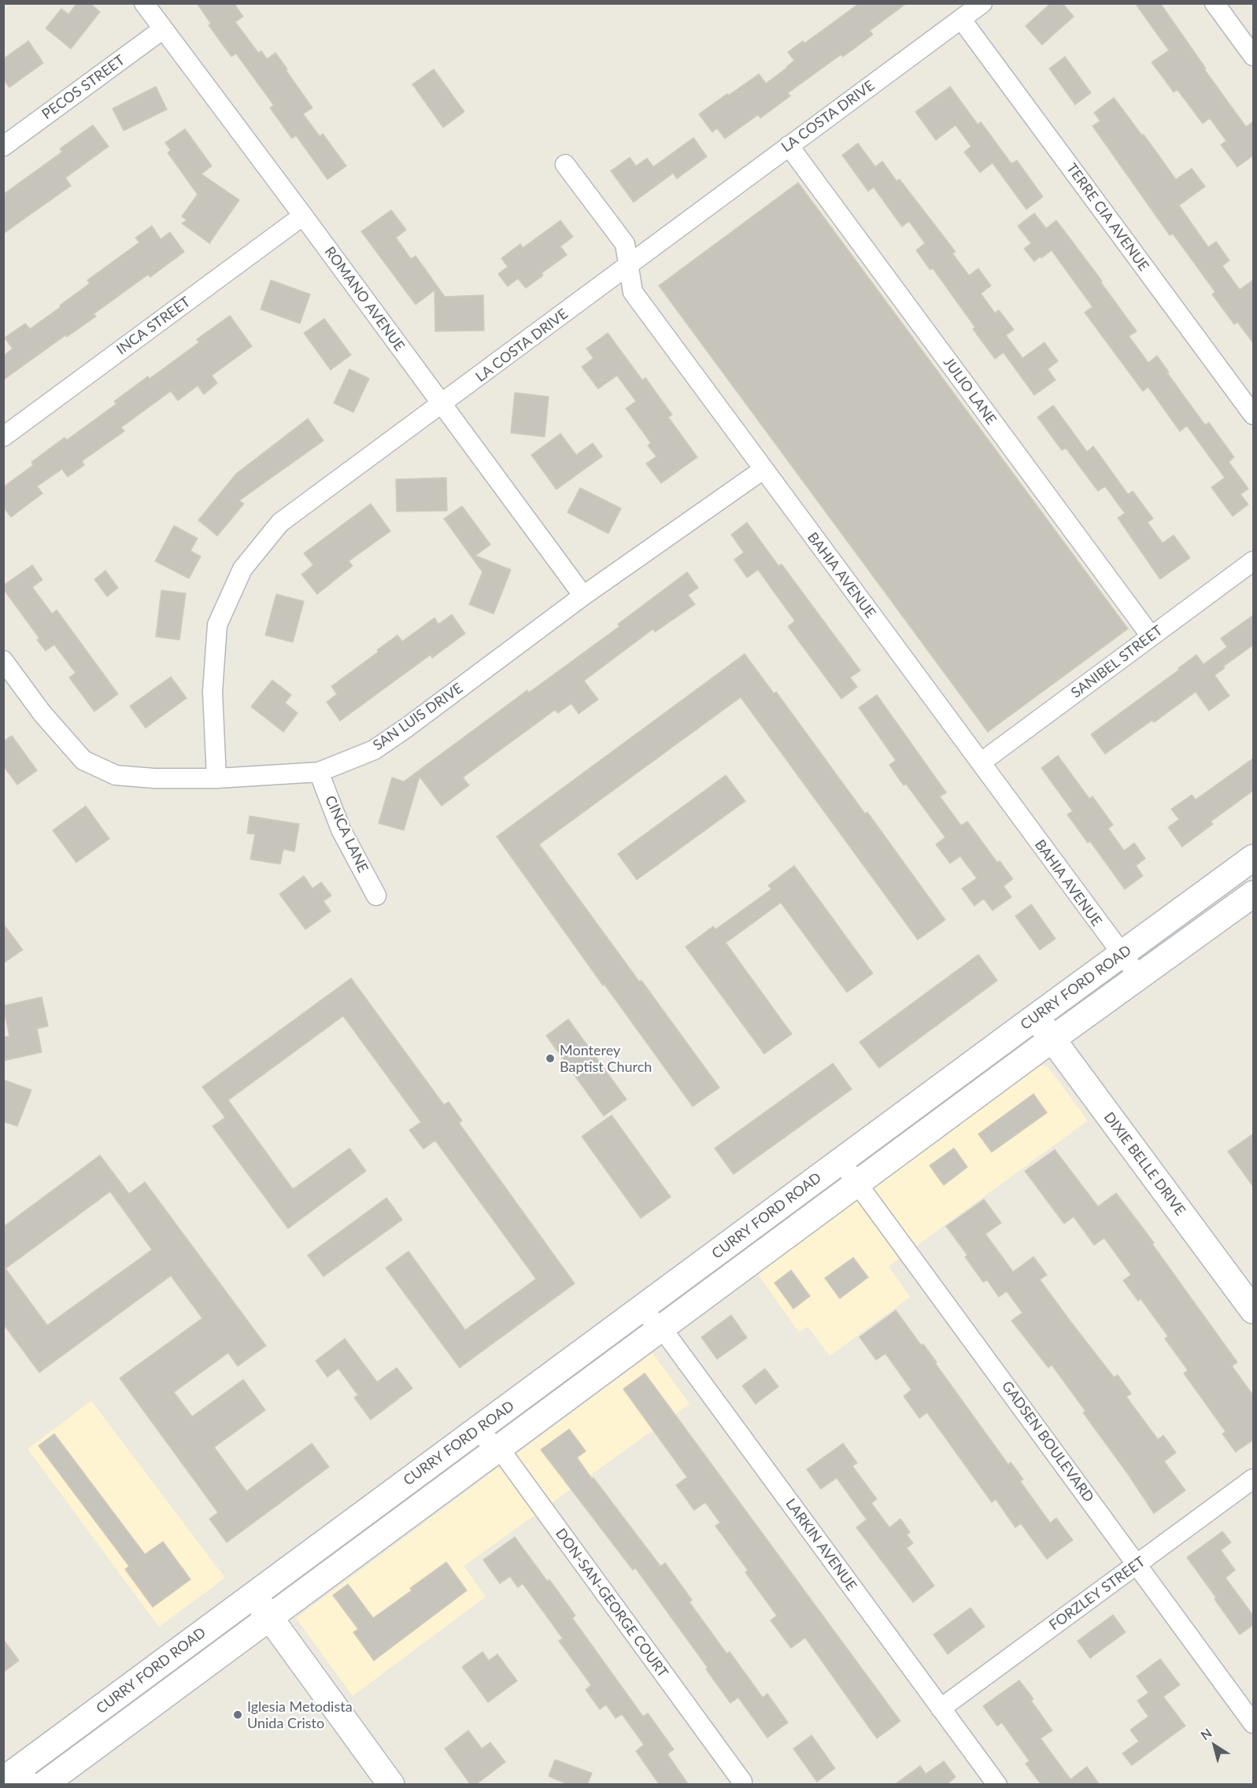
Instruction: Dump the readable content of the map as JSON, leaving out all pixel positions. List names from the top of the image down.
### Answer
{
  "streets": {
    "main road": ["CURRY FORD ROAD", "DIXIE BELLE DRIVE"],
    "street": [
      "PECOS STREET",
      "LA COSTA DRIVE",
      "TERRE CIA AVENUE",
      "ROMANO AVENUE",
      "INCA STREET",
      "JULIO LANE",
      "BAHIA AVENUE",
      "SANIBEL STREET",
      "SAN LUIS DRIVE",
      "CINCA LANE",
      "GADSEN BOULEVARD",
      "LARKIN AVENUE",
      "FORZLEY STREET",
      "DON-SAN-GEORGE COURT"
    ]
  },
  "crossings": [
    ["PECOS STREET", "ROMANO AVENUE"],
    ["LA COSTA DRIVE", "TERRE CIA AVENUE"],
    ["LA COSTA DRIVE", "ROMANO AVENUE"],
    ["LA COSTA DRIVE", "JULIO LANE"],
    ["LA COSTA DRIVE", "BAHIA AVENUE"],
    ["LA COSTA DRIVE", "SAN LUIS DRIVE"],
    ["ROMANO AVENUE", "INCA STREET"],
    ["ROMANO AVENUE", "SAN LUIS DRIVE"],
    ["JULIO LANE", "SANIBEL STREET"],
    ["BAHIA AVENUE", "SANIBEL STREET"],
    ["BAHIA AVENUE", "SAN LUIS DRIVE"],
    ["BAHIA AVENUE", "CURRY FORD ROAD"],
    ["SAN LUIS DRIVE", "CINCA LANE"],
    ["CURRY FORD ROAD", "DIXIE BELLE DRIVE"],
    ["CURRY FORD ROAD", "GADSEN BOULEVARD"],
    ["CURRY FORD ROAD", "LARKIN AVENUE"],
    ["CURRY FORD ROAD", "DON-SAN-GEORGE COURT"],
    ["GADSEN BOULEVARD", "FORZLEY STREET"],
    ["LARKIN AVENUE", "FORZLEY STREET"]
  ],
  "places": ["Monterey Baptist Church", "Iglesia Metodista Unida Cristo"],
  "north": "top left"
}
